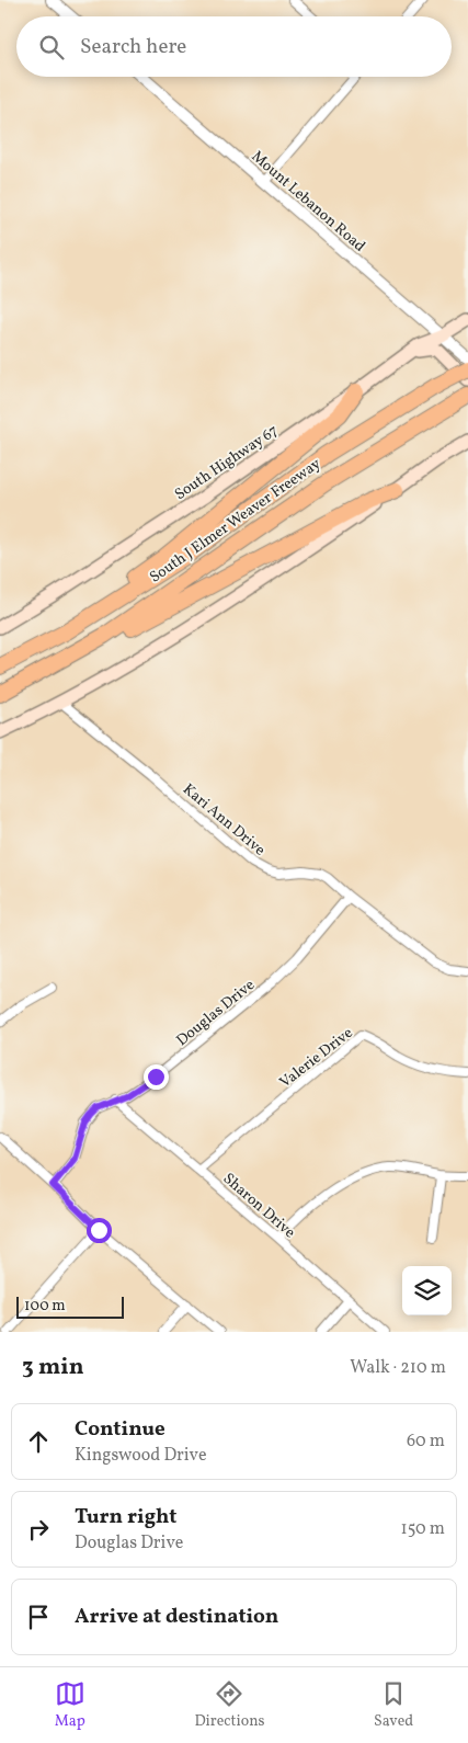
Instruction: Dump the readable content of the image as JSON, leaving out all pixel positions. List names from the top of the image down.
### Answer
{
  "streets": {
    "highway": ["South J Elmer Weaver Freeway"],
    "main road": ["South Highway 67"],
    "street": [
      "Mount Lebanon Road",
      "Kari Ann Drive",
      "Douglas Drive",
      "Valerie Drive",
      "Sharon Drive"
    ]
  },
  "crossings": [
    ["Mount Lebanon Road", "South Highway 67"],
    ["Kari Ann Drive", "Douglas Drive"],
    ["Douglas Drive", "Sharon Drive"],
    ["Valerie Drive", "Sharon Drive"]
  ],
  "scale_bar": "100 m",
  "page": {
    "search": "Search here",
    "scale": "100 m",
    "heading": ["3 min", "Walk · 210 m"],
    "list": [
      ["Continue", "Kingswood Drive", "60 m"],
      ["Turn right", "Douglas Drive", "150 m"],
      "Arrive at destination"
    ],
    "nav": ["Map", "Directions", "Saved"]
  }
}
